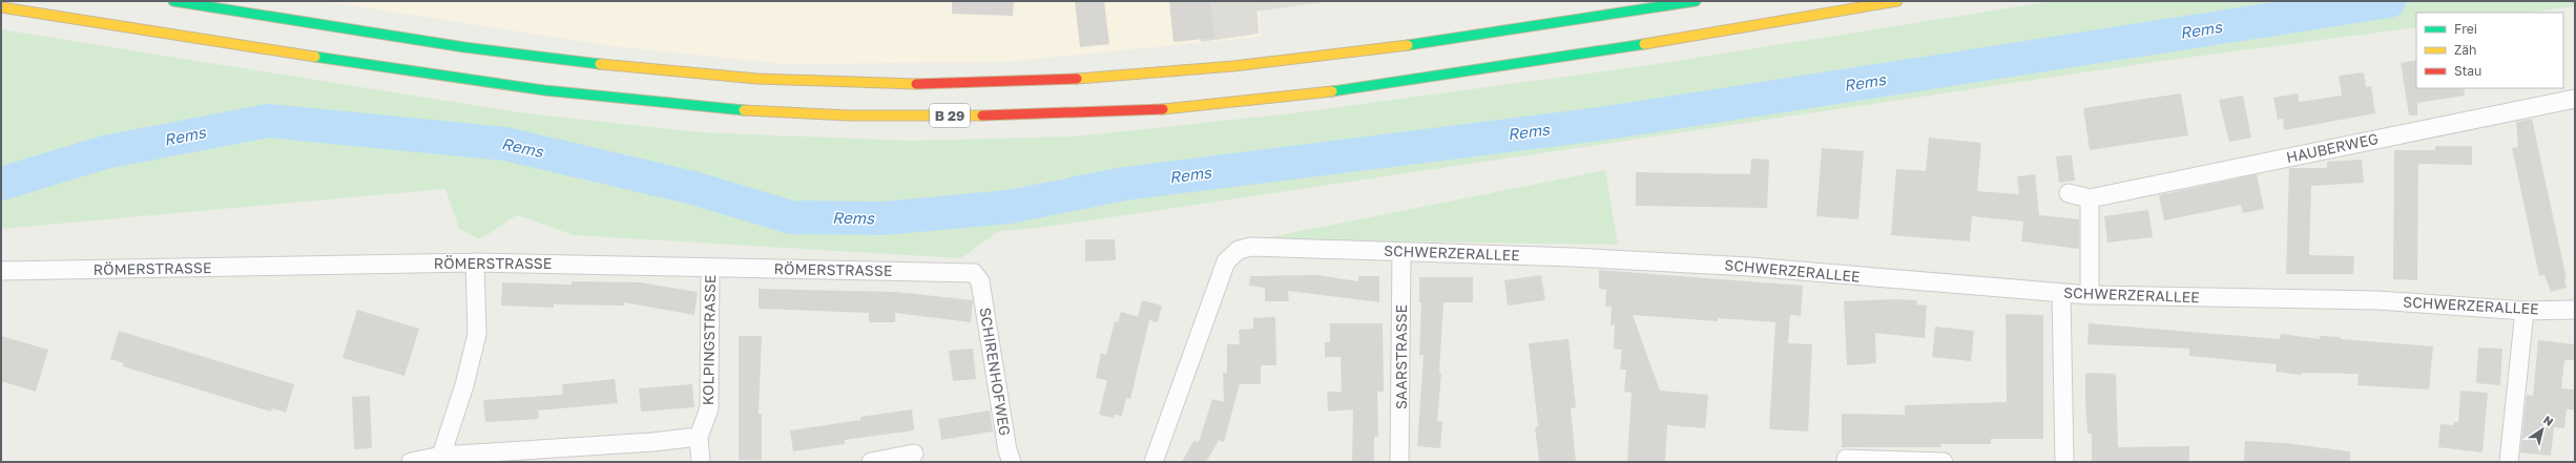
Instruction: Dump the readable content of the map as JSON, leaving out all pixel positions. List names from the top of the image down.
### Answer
{
  "streets": {
    "highway": ["B 29"],
    "street": [
      "HAUBERWEG",
      "SCHWERZERALLEE",
      "RÖMERSTRASSE",
      "KOLPINGSTRASSE",
      "SAARSTRASSE",
      "SCHIRENHOFWEG"
    ]
  },
  "crossings": [
    ["SCHWERZERALLEE", "SAARSTRASSE"],
    ["RÖMERSTRASSE", "KOLPINGSTRASSE"],
    ["RÖMERSTRASSE", "SCHIRENHOFWEG"]
  ],
  "water": ["Rems"],
  "legend": ["Frei", "Zäh", "Stau"],
  "north": "top right"
}
